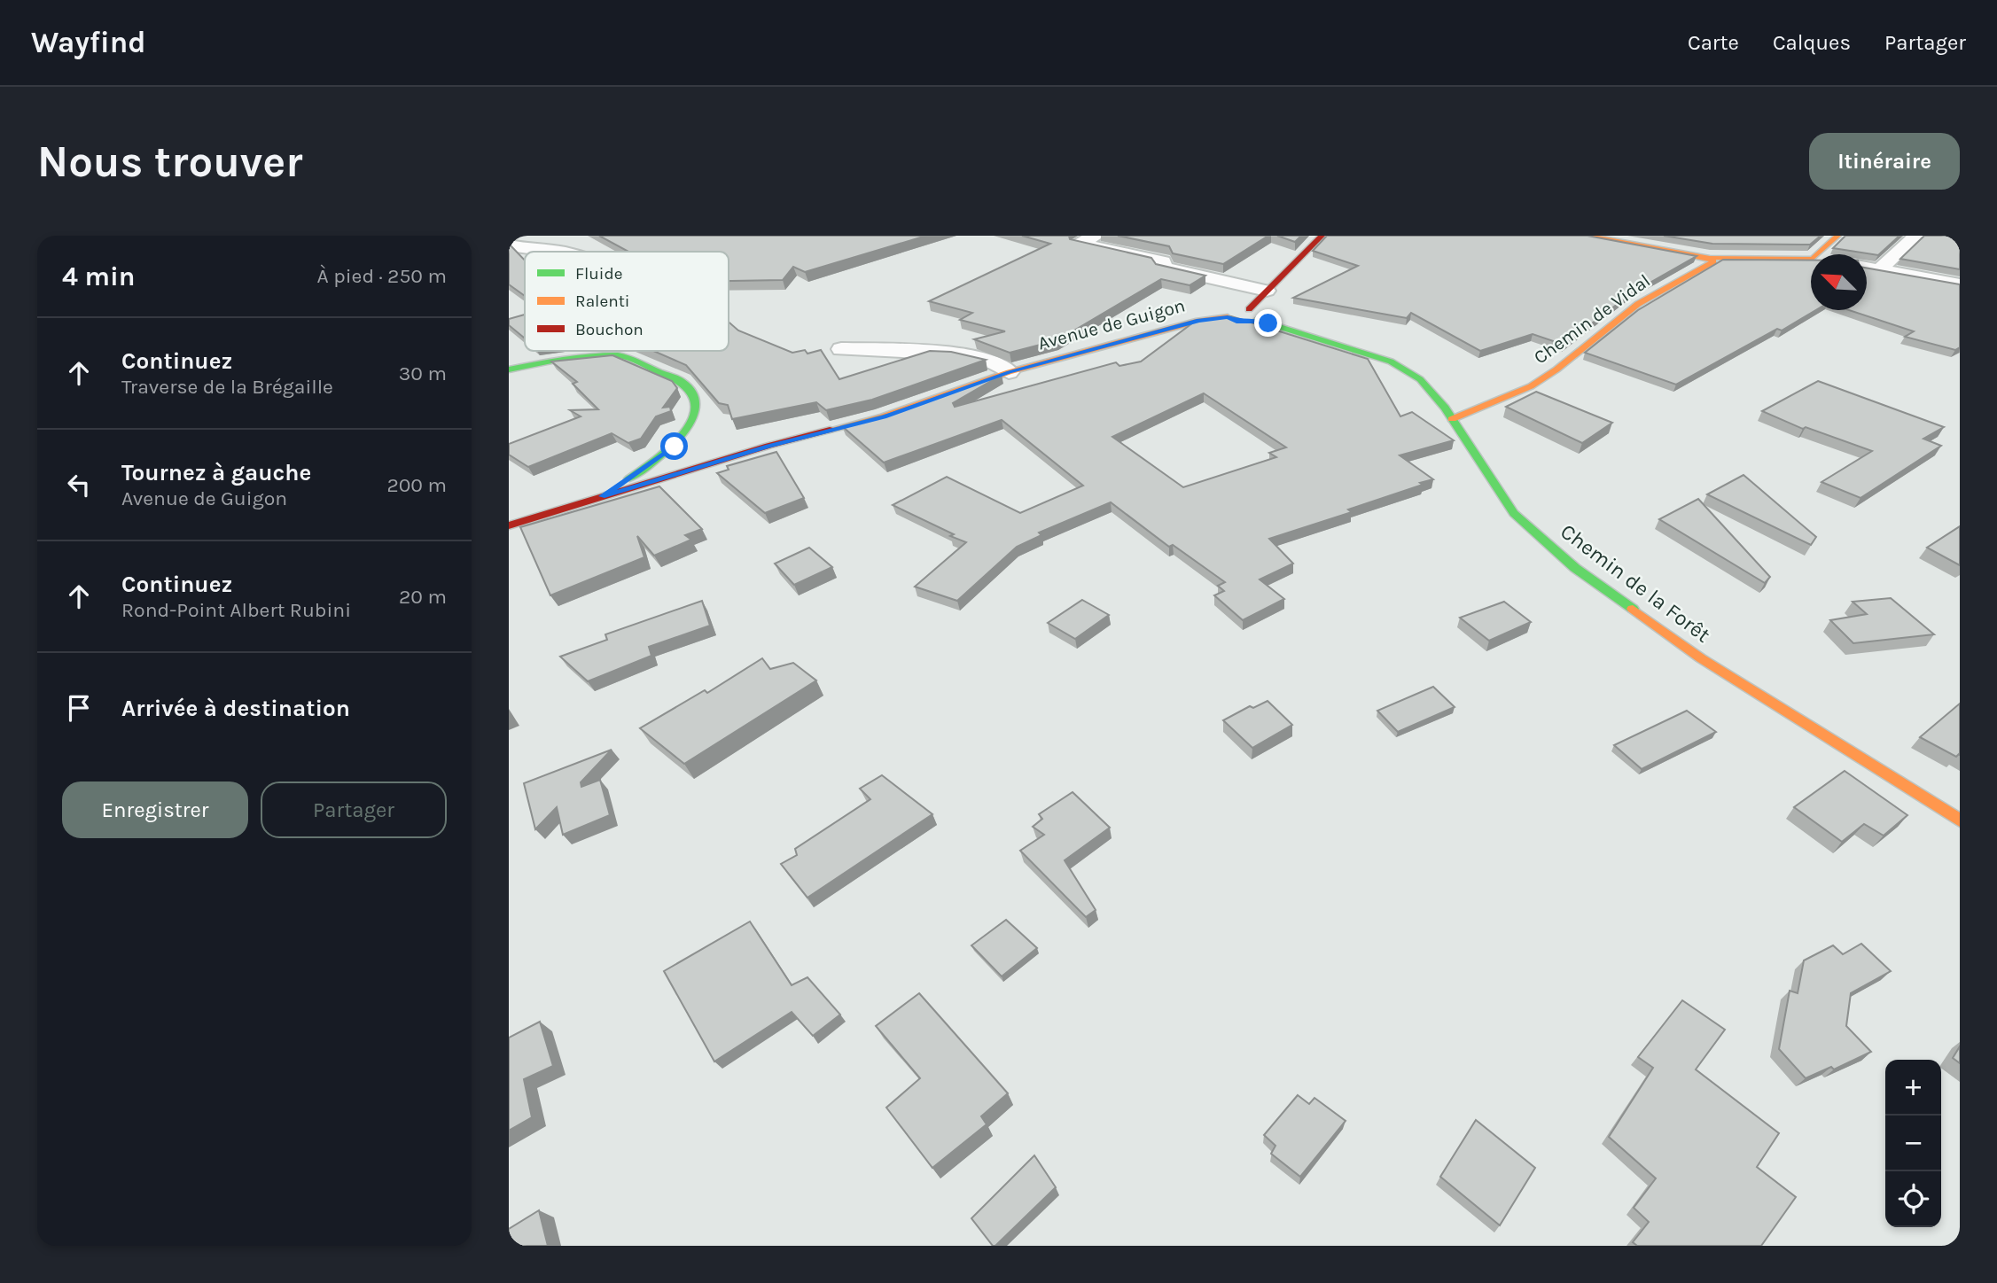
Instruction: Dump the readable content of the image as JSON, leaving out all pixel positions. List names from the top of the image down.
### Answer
{
  "streets": {
    "street": ["Chemin de Vidal", "Avenue de Guigon", "Chemin de la Forêt"]
  },
  "crossings": [
    ["Chemin de Vidal", "Chemin de la Forêt"],
    ["Avenue de Guigon", "Chemin de la Forêt"]
  ],
  "legend": ["Fluide", "Ralenti", "Bouchon"],
  "north": "top left",
  "page": {
    "header": "Wayfind",
    "nav": ["Carte", "Calques", "Partager"],
    "buttons": [
      "Itinéraire",
      ["Enregistrer", "Partager"]
    ],
    "title": "Nous trouver",
    "heading": ["4 min", "À pied · 250 m"],
    "list": [
      ["Continuez", "Traverse de la Brégaille", "30 m"],
      ["Tournez à gauche", "Avenue de Guigon", "200 m"],
      ["Continuez", "Rond-Point Albert Rubini", "20 m"],
      "Arrivée à destination"
    ],
    "map_buttons": ["+", "−"]
  }
}
